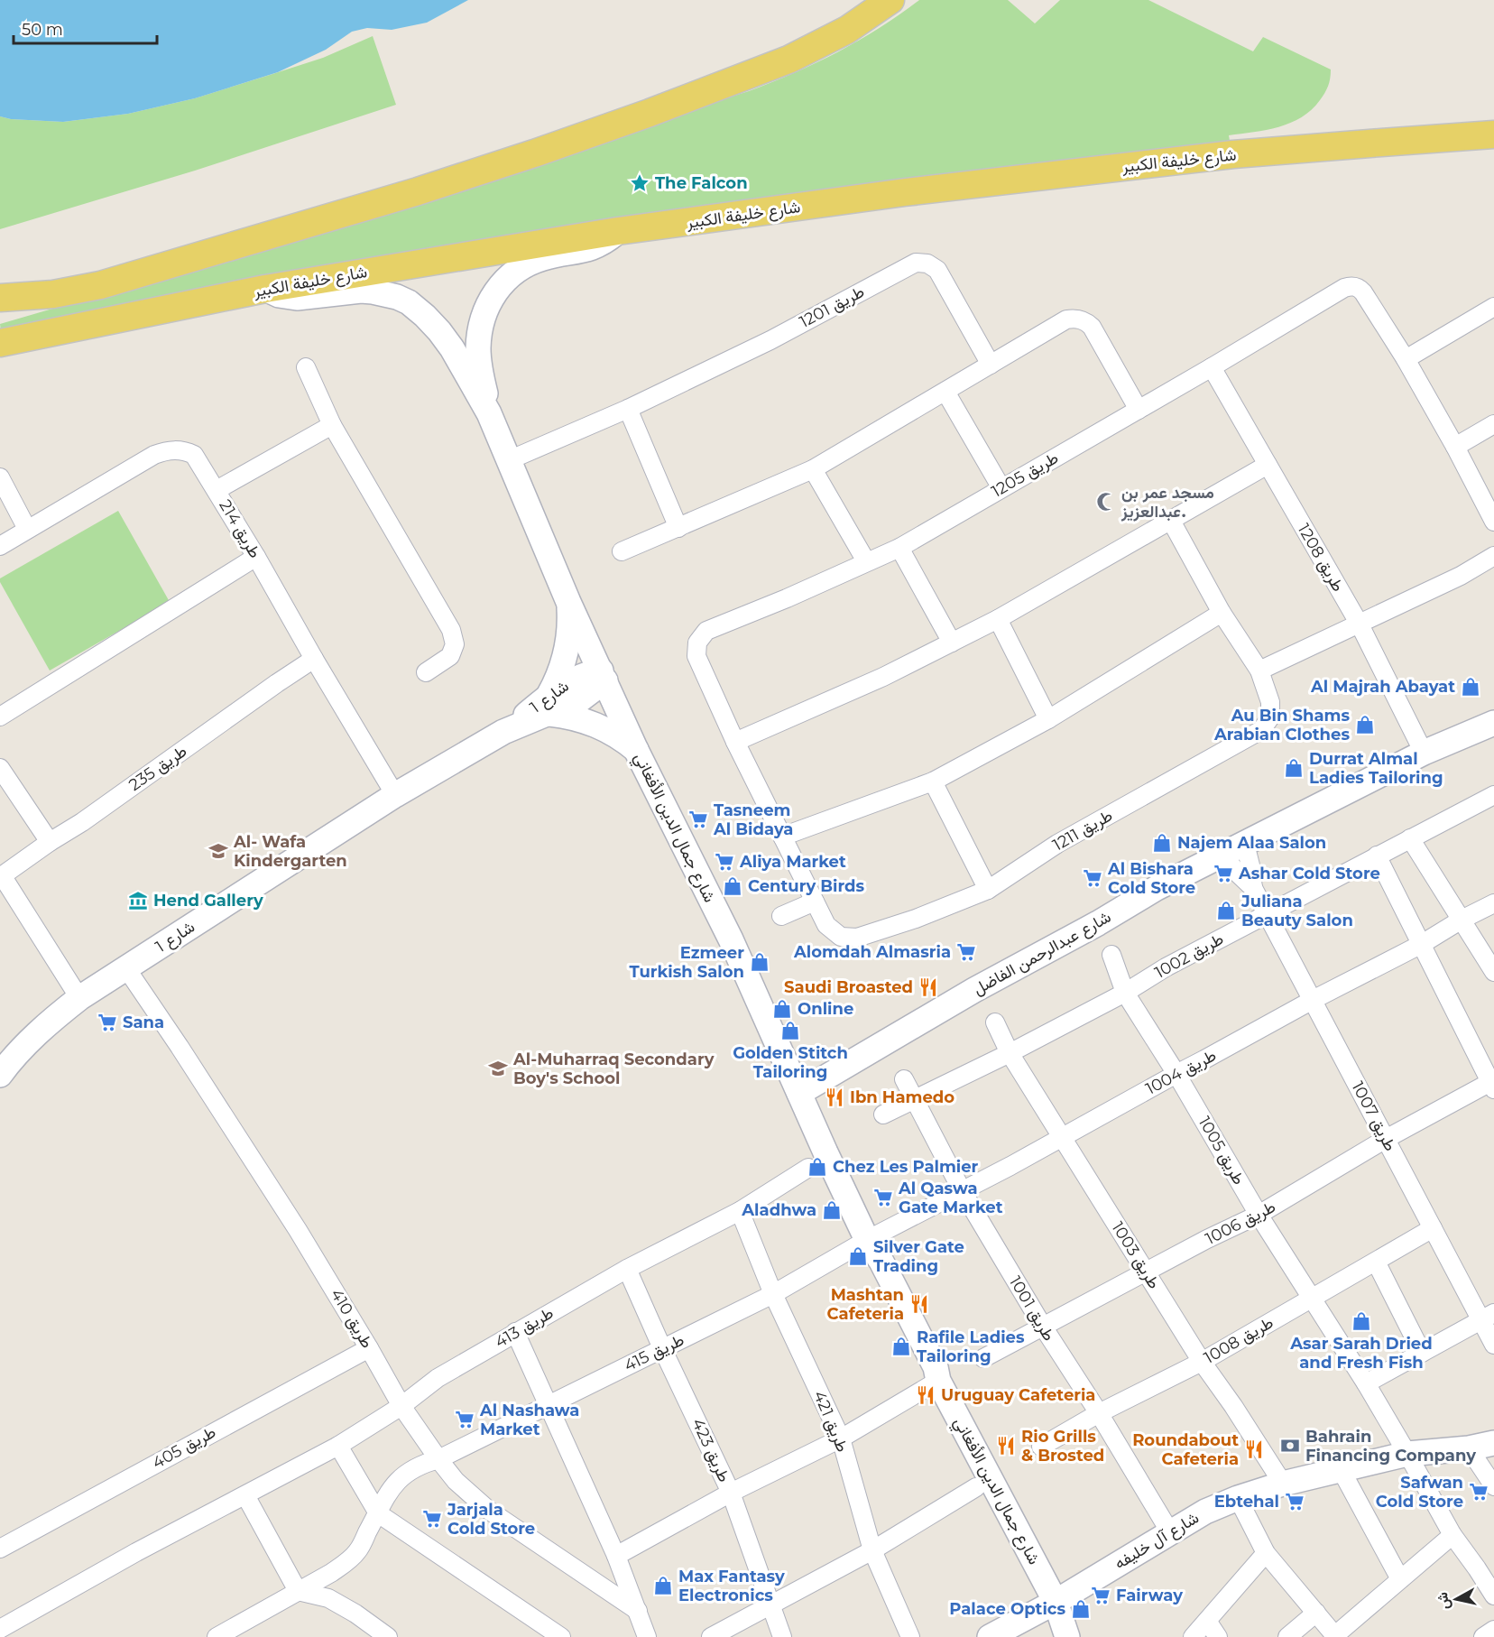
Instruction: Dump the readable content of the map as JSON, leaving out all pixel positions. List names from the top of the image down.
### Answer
{
  "streets": {
    "main road": ["شارع خليفة الكبير"],
    "street": [
      "طريق 1201",
      "طريق 1205",
      "طريق 214",
      "طريق 1208",
      "شارع 1",
      "طريق 235",
      "شارع جمال الدين الأفغاني",
      "طريق 1211",
      "شارع عبدالرحمن الفاضل",
      "طريق 1002",
      "طريق 1004",
      "طريق 1007",
      "طريق 1005",
      "طريق 1006",
      "طريق 1003",
      "طريق 1001",
      "طريق 410",
      "طريق 413",
      "طريق 1008",
      "طريق 415",
      "طريق 421",
      "طريق 405",
      "طريق 423",
      "شارع آل خليفه"
    ]
  },
  "crossings": [
    ["شارع خليفة الكبير", "شارع جمال الدين الأفغاني"],
    ["طريق 1201", "شارع جمال الدين الأفغاني"],
    ["طريق 1205", "طريق 1208"],
    ["طريق 1205", "طريق 1211"],
    ["طريق 214", "شارع 1"],
    ["طريق 214", "طريق 235"],
    ["طريق 1208", "شارع عبدالرحمن الفاضل"],
    ["شارع 1", "طريق 235"],
    ["شارع 1", "شارع جمال الدين الأفغاني"],
    ["شارع 1", "طريق 410"],
    ["شارع جمال الدين الأفغاني", "شارع عبدالرحمن الفاضل"],
    ["شارع جمال الدين الأفغاني", "طريق 1004"],
    ["شارع جمال الدين الأفغاني", "طريق 415"],
    ["شارع جمال الدين الأفغاني", "شارع آل خليفه"],
    ["شارع عبدالرحمن الفاضل", "طريق 1007"],
    ["طريق 1002", "طريق 1007"],
    ["طريق 1002", "طريق 1005"],
    ["طريق 1002", "طريق 1003"],
    ["طريق 1002", "طريق 1001"],
    ["طريق 1004", "طريق 1007"],
    ["طريق 1004", "طريق 1005"],
    ["طريق 1004", "طريق 1003"],
    ["طريق 1004", "طريق 1001"],
    ["طريق 1004", "طريق 415"],
    ["طريق 1007", "طريق 1006"],
    ["طريق 1007", "طريق 1008"],
    ["طريق 1005", "طريق 1006"],
    ["طريق 1005", "طريق 1008"],
    ["طريق 1005", "شارع آل خليفه"],
    ["طريق 1006", "طريق 1003"],
    ["طريق 1006", "طريق 1001"],
    ["طريق 1003", "طريق 1008"],
    ["طريق 1003", "شارع آل خليفه"],
    ["طريق 1001", "طريق 1008"],
    ["طريق 1001", "شارع آل خليفه"],
    ["طريق 410", "طريق 413"],
    ["طريق 410", "طريق 415"],
    ["طريق 410", "طريق 405"],
    ["طريق 413", "طريق 421"],
    ["طريق 413", "طريق 423"],
    ["طريق 415", "طريق 421"],
    ["طريق 415", "طريق 423"]
  ],
  "places": {
    "place": ["The Falcon"],
    "mosque": ["مسجد عمر بن عبدالعزيز."],
    "shop": [
      "Al Majrah Abayat",
      "Au Bin Shams Arabian Clothes",
      "Durrat Almal Ladies Tailoring",
      "Najem Alaa Salon",
      "Century Birds",
      "Juliana Beauty Salon",
      "Ezmeer Turkish Salon",
      "Online",
      "Golden Stitch Tailoring",
      "Chez Les Palmier",
      "Aladhwa",
      "Silver Gate Trading",
      "Asar Sarah Dried and Fresh Fish",
      "Rafile Ladies Tailoring",
      "Max Fantasy Electronics",
      "Palace Optics"
    ],
    "supermarket": [
      "Tasneem Al Bidaya",
      "Aliya Market",
      "Ashar Cold Store",
      "Al Bishara Cold Store",
      "Alomdah Almasria",
      "Sana",
      "Al Qaswa Gate Market",
      "Al Nashawa Market",
      "Safwan Cold Store",
      "Ebtehal",
      "Jarjala Cold Store",
      "Fairway"
    ],
    "school or university": ["Al- Wafa Kindergarten", "Al-Muharraq Secondary Boy's School"],
    "museum": ["Hend Gallery"],
    "restaurant": [
      "Saudi Broasted",
      "Ibn Hamedo",
      "Mashtan Cafeteria",
      "Uruguay Cafeteria",
      "Rio Grills & Brosted",
      "Roundabout Cafeteria"
    ],
    "bank": ["Bahrain Financing Company"]
  },
  "scale_bar": "50 m",
  "north": "left"
}
